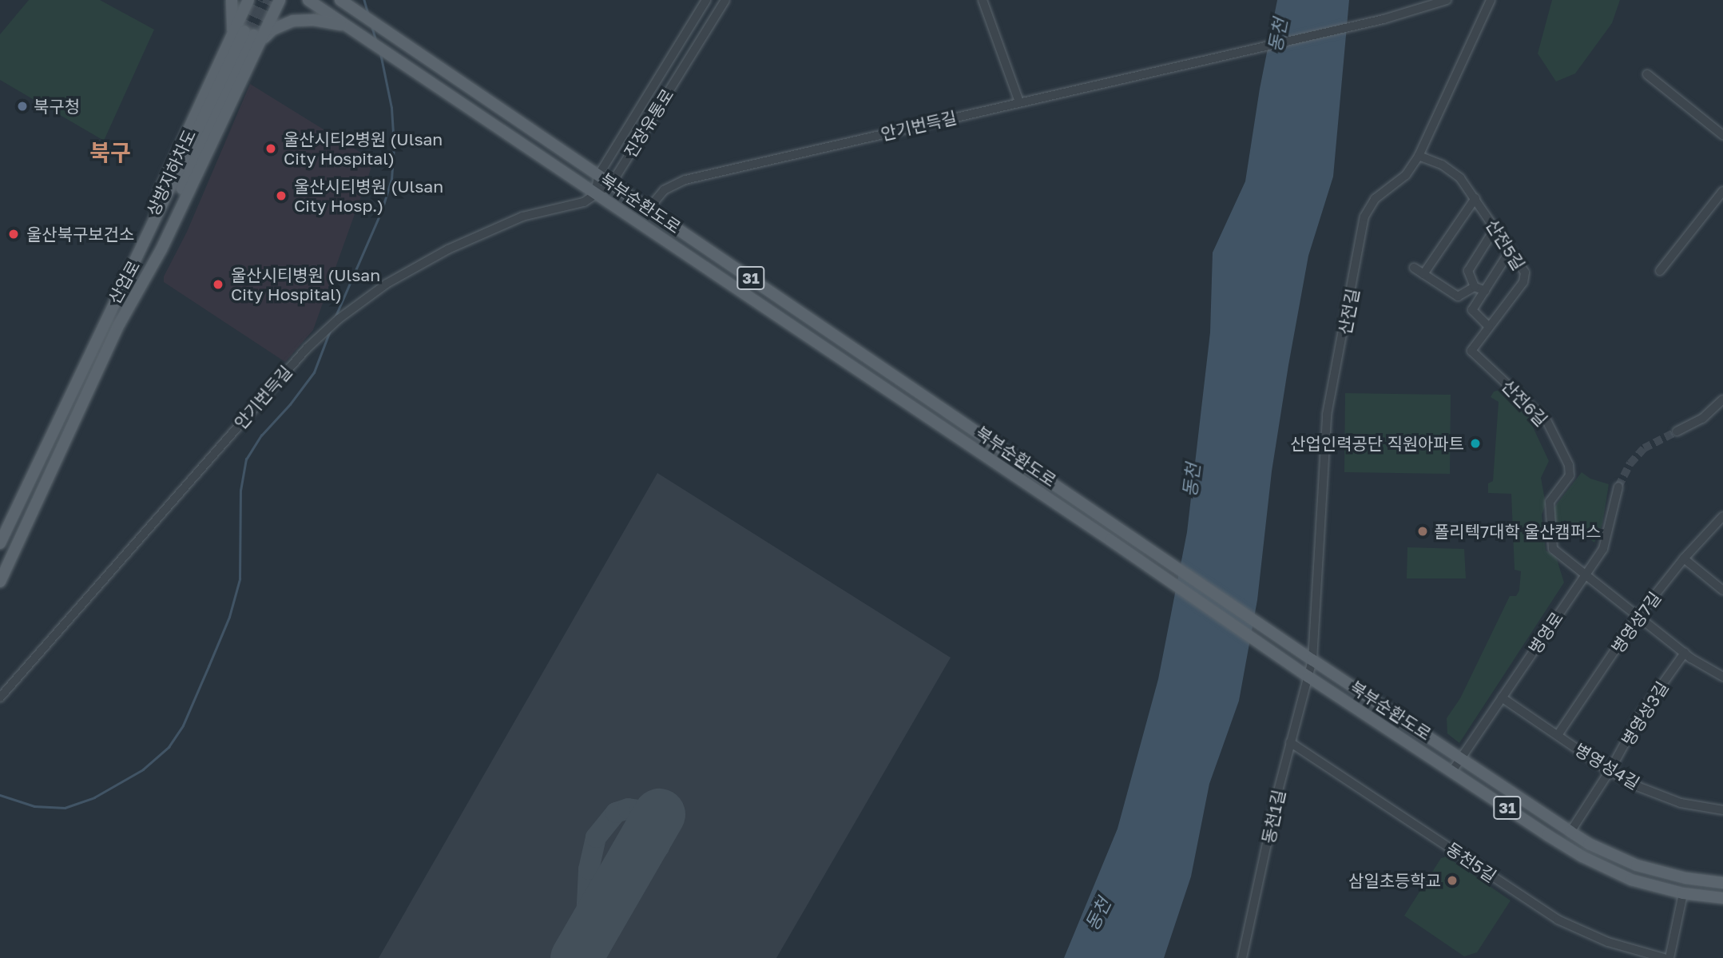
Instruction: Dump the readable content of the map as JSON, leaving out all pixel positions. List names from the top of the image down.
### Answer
{
  "streets": {
    "main road": ["북부순환도로", "31", "산업로"],
    "street": [
      "진장유통로",
      "안기번득길",
      "산전5길",
      "산전길",
      "산전6길",
      "병영성7길",
      "병영로",
      "병영성3길",
      "병영성4길",
      "동천1길",
      "동천5길"
    ]
  },
  "crossings": [
    ["진장유통로", "안기번득길"],
    ["진장유통로", "북부순환도로"],
    ["안기번득길", "북부순환도로"],
    ["북부순환도로", "산전길"],
    ["북부순환도로", "병영로"],
    ["북부순환도로", "병영성3길"],
    ["북부순환도로", "동천1길"],
    ["산전5길", "산전길"],
    ["산전5길", "산전6길"],
    ["산전길", "동천1길"],
    ["산전6길", "병영성7길"],
    ["산전6길", "병영로"],
    ["산전6길", "병영성3길"],
    ["병영성7길", "병영성4길"],
    ["병영로", "병영성4길"],
    ["병영성3길", "병영성4길"],
    ["동천1길", "동천5길"]
  ],
  "districts": ["북구"],
  "water": ["동천"],
  "places": [
    "북구청",
    "울산시티2병원 (Ulsan City Hospital)",
    "울산시티병원 (Ulsan City Hosp.)",
    "울산북구보건소",
    "울산시티병원 (Ulsan City Hospital)",
    "산업인력공단 직원아파트",
    "폴리텍7대학 울산캠퍼스",
    "삼일초등학교"
  ]
}
